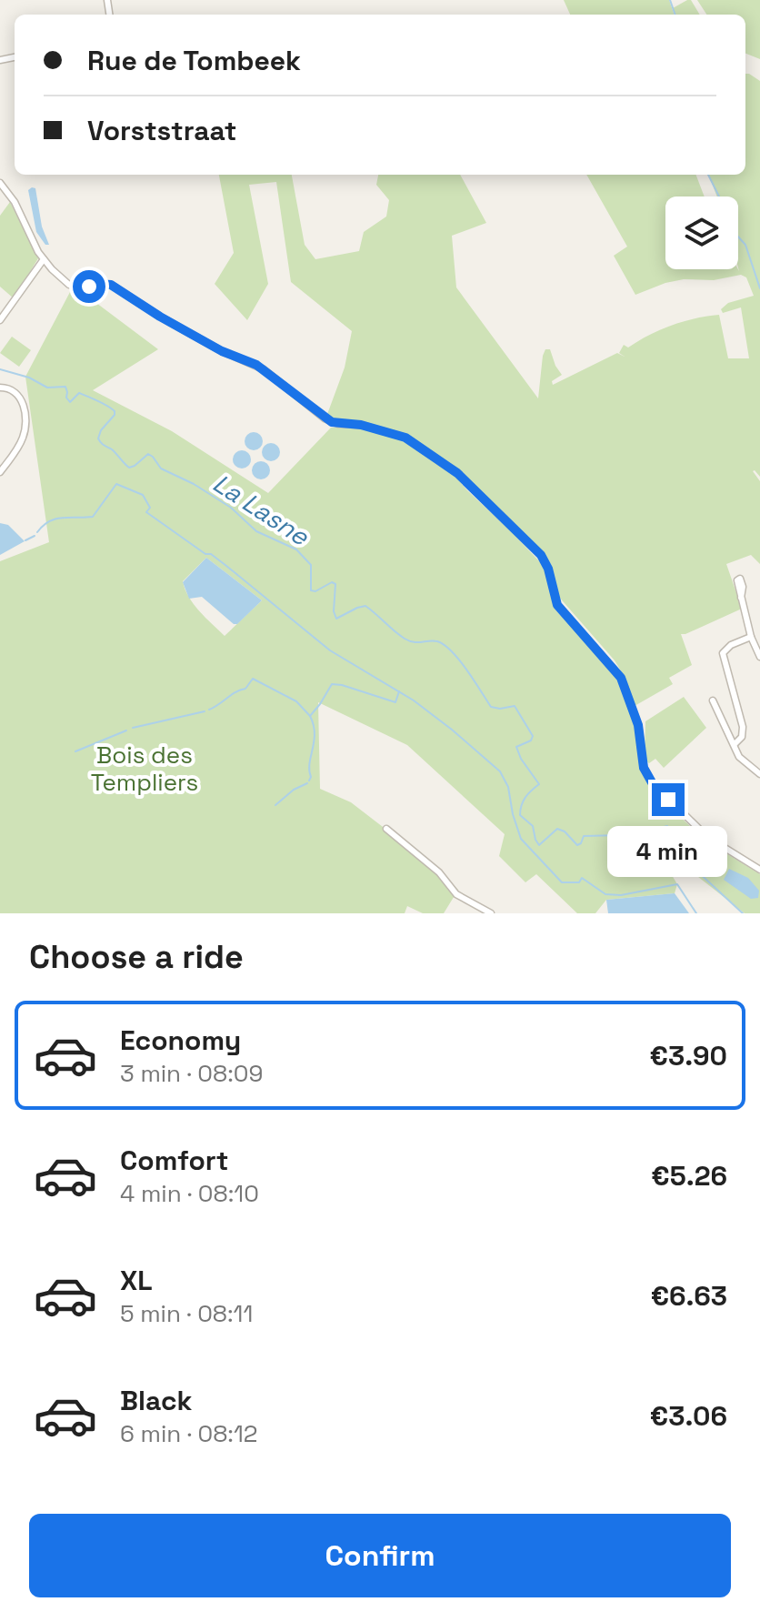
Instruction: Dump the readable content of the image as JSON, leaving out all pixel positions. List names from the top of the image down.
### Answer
{
  "water": ["La Lasne"],
  "parks": ["Bois des Templiers"],
  "page": {
    "banner": ["Rue de Tombeek", "Vorststraat"],
    "bubble": "4 min",
    "heading": "Choose a ride",
    "list": [
      {
        "name": "Economy",
        "note": "3 min · 08:09",
        "value": "€3.90"
      },
      {
        "name": "Comfort",
        "note": "4 min · 08:10",
        "value": "€5.26"
      },
      {
        "name": "XL",
        "note": "5 min · 08:11",
        "value": "€6.63"
      },
      {
        "name": "Black",
        "note": "6 min · 08:12",
        "value": "€3.06"
      }
    ],
    "buttons": "Confirm"
  }
}
